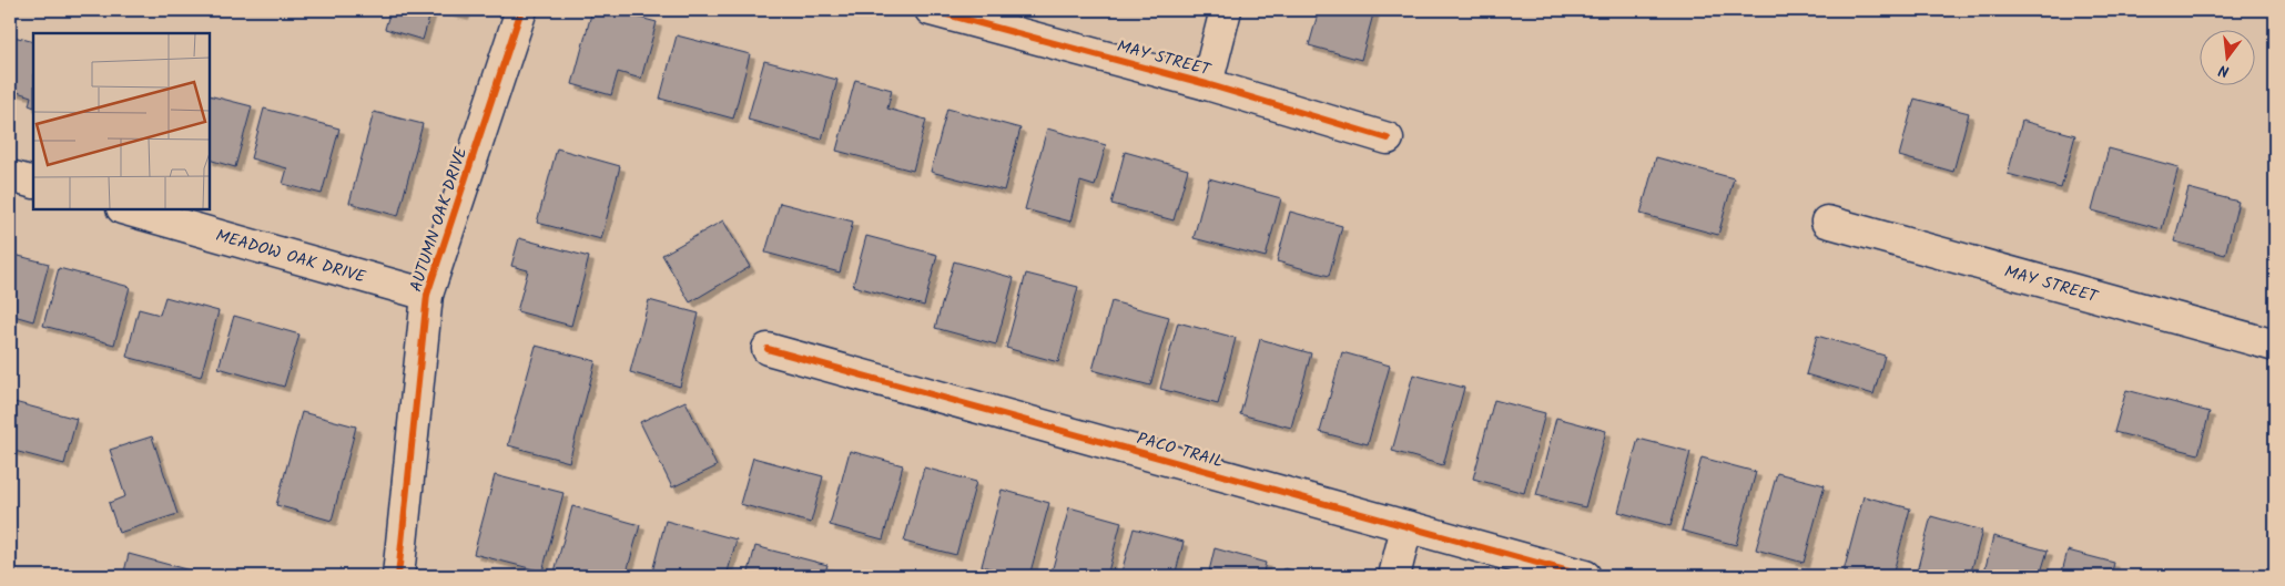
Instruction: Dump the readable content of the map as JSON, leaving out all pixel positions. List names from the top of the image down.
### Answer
{
  "streets": {
    "street": [
      "MAY STREET",
      "AUTUMN OAK DRIVE",
      "MEADOW OAK DRIVE",
      "PACO TRAIL"
    ]
  },
  "crossings": [
    ["AUTUMN OAK DRIVE", "MEADOW OAK DRIVE"]
  ],
  "north": "bottom"
}
